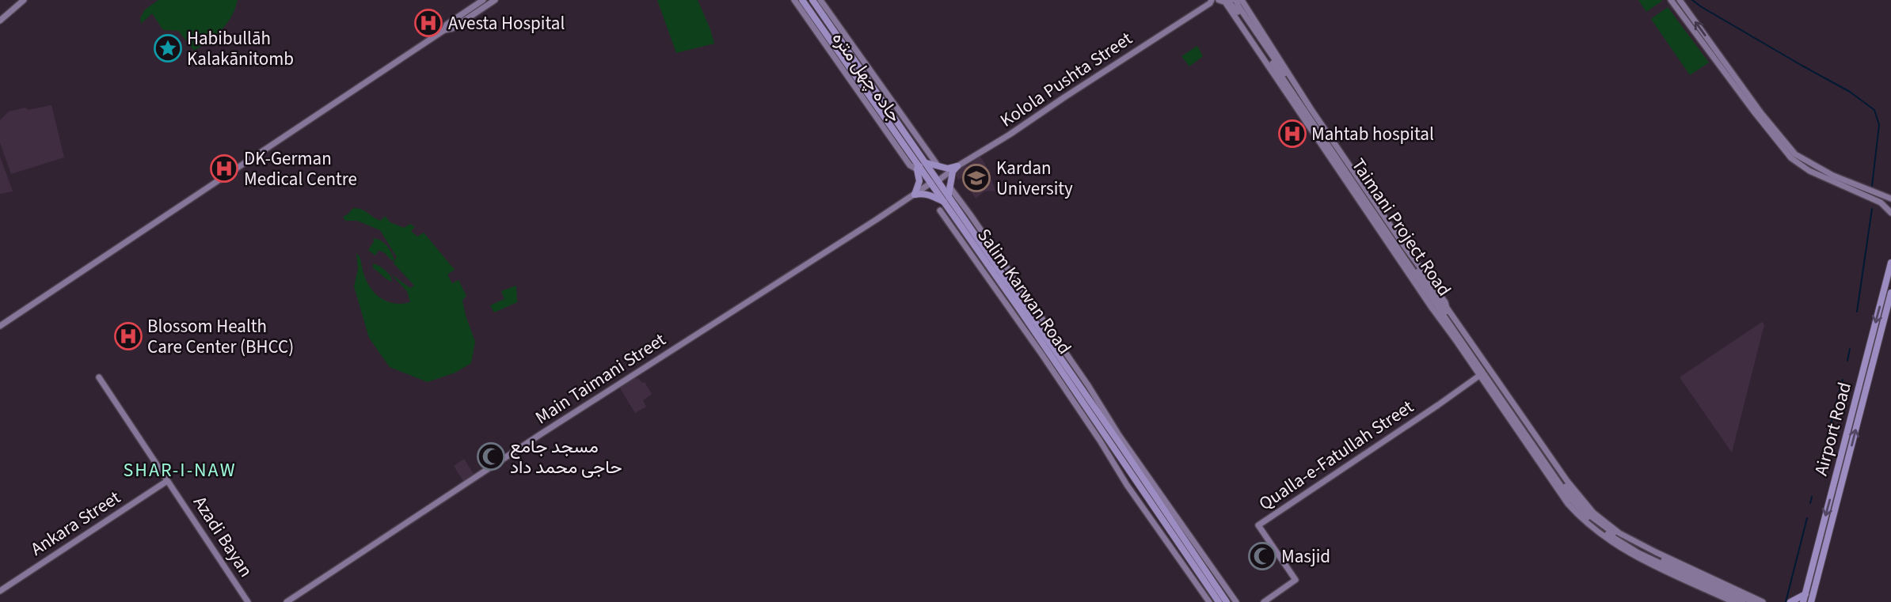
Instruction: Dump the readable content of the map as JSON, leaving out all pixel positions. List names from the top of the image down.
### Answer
{
  "streets": {
    "main road": [
      "جاده چهل متره",
      "Kolola Pushta Street",
      "Taimani Project Road",
      "Salim Karwan Road",
      "Main Taimani Street",
      "Airport Road",
      "Qualla-e-Fatullah Street",
      "Ankara Street",
      "Azadi Bayan"
    ]
  },
  "crossings": [
    ["جاده چهل متره", "Salim Karwan Road"],
    ["Kolola Pushta Street", "Salim Karwan Road"],
    ["Kolola Pushta Street", "Main Taimani Street"],
    ["Taimani Project Road", "Qualla-e-Fatullah Street"],
    ["Salim Karwan Road", "Main Taimani Street"],
    ["Ankara Street", "Azadi Bayan"]
  ],
  "districts": ["SHAR-I-NAW"],
  "places": {
    "hospital": [
      "Avesta Hospital",
      "Mahtab hospital",
      "DK-German Medical Centre",
      "Blossom Health Care Center (BHCC)"
    ],
    "place": ["Habibullāh Kalakānitomb"],
    "school or university": ["Kardan University"],
    "mosque": ["مسجد جامع حاجی محمد داد", "Masjid"]
  }
}
